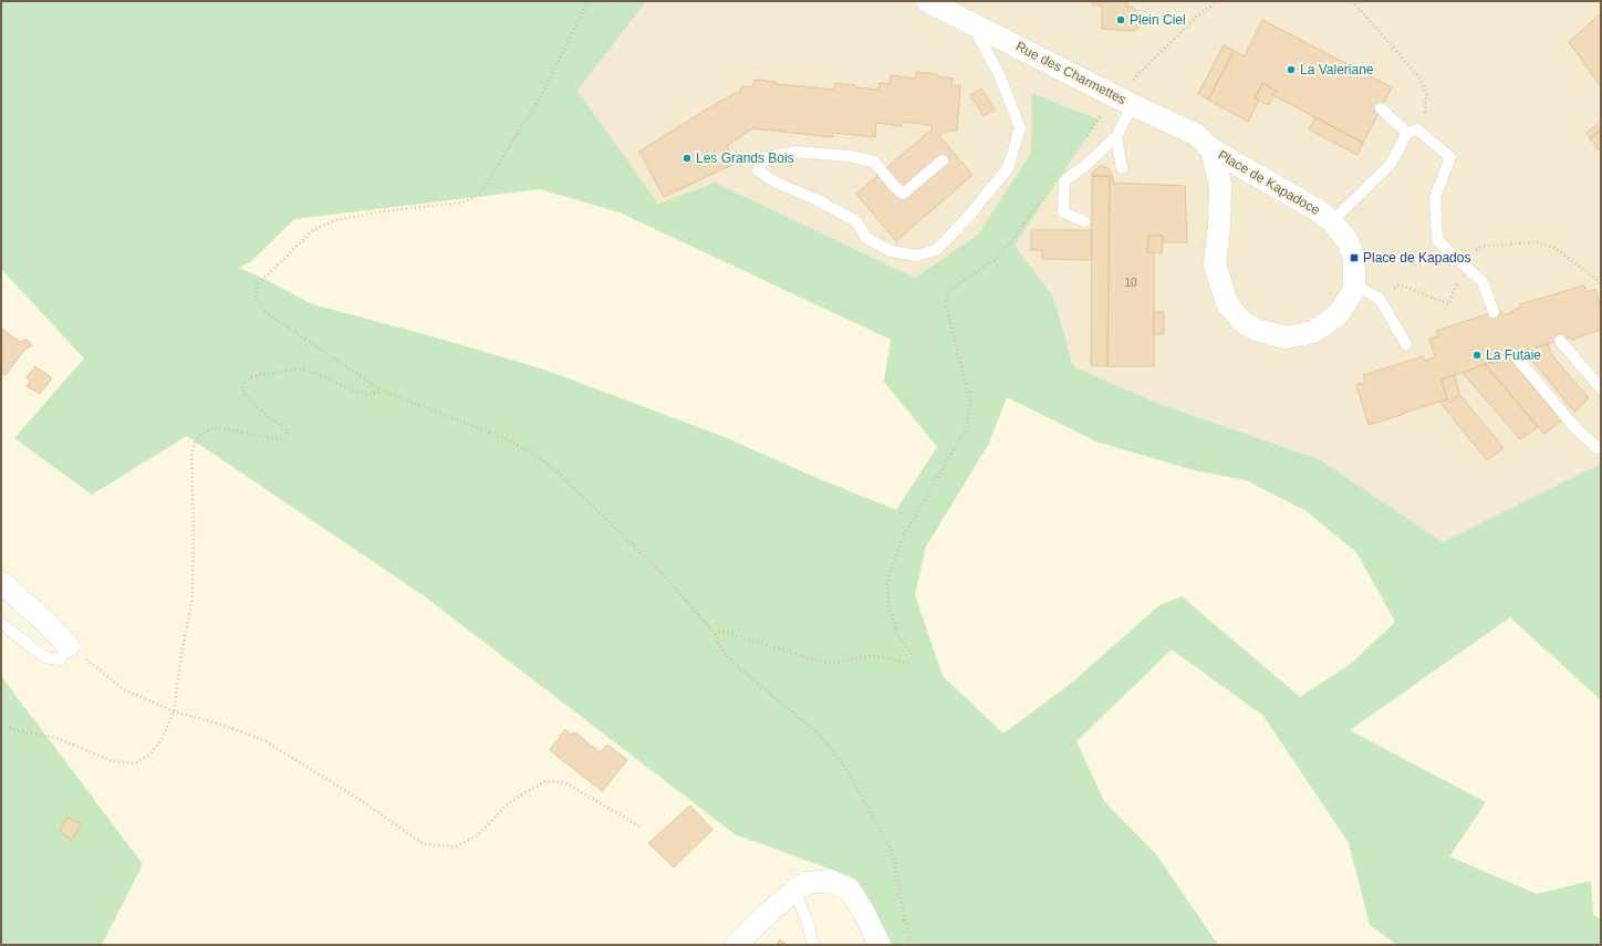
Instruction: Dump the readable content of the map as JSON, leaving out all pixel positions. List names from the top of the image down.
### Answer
{
  "streets": {
    "street": ["Rue des Charmettes", "Place de Kapadoce"]
  },
  "crossings": [
    ["Rue des Charmettes", "Place de Kapadoce"]
  ],
  "places": {
    "other": [
      "Plein Ciel",
      "La Valeriane",
      "Les Grands Bois",
      "La Futaie"
    ],
    "transit": ["Place de Kapados"]
  },
  "house_numbers": ["10"]
}
